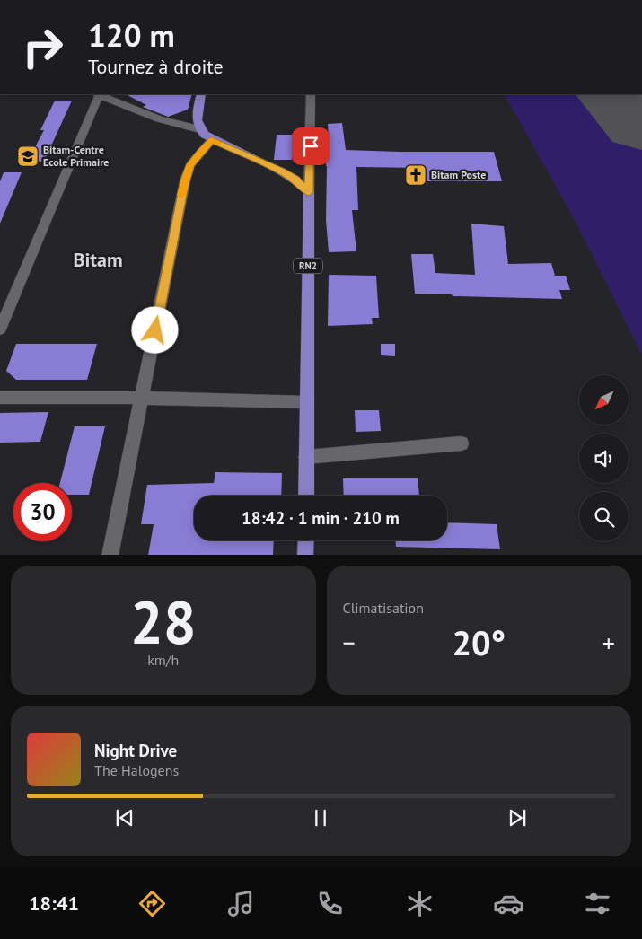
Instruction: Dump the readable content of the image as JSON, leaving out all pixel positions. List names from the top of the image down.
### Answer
{
  "streets": {
    "highway": ["RN2"]
  },
  "districts": ["Bitam"],
  "places": {
    "school or university": ["Bitam-Centre Ecole Primaire"],
    "church": ["Bitam Poste"]
  },
  "north": "bottom left",
  "page": {
    "turn": ["120 m", "Tournez à droite"],
    "limit": "30",
    "trip": "18:42 · 1 min · 210 m",
    "tile": [
      ["28", "km/h"],
      "Climatisation"
    ],
    "heat": ["−", "20°", "+"],
    "song": ["Night Drive", "The Halogens"],
    "tabs": "18:41"
  }
}
